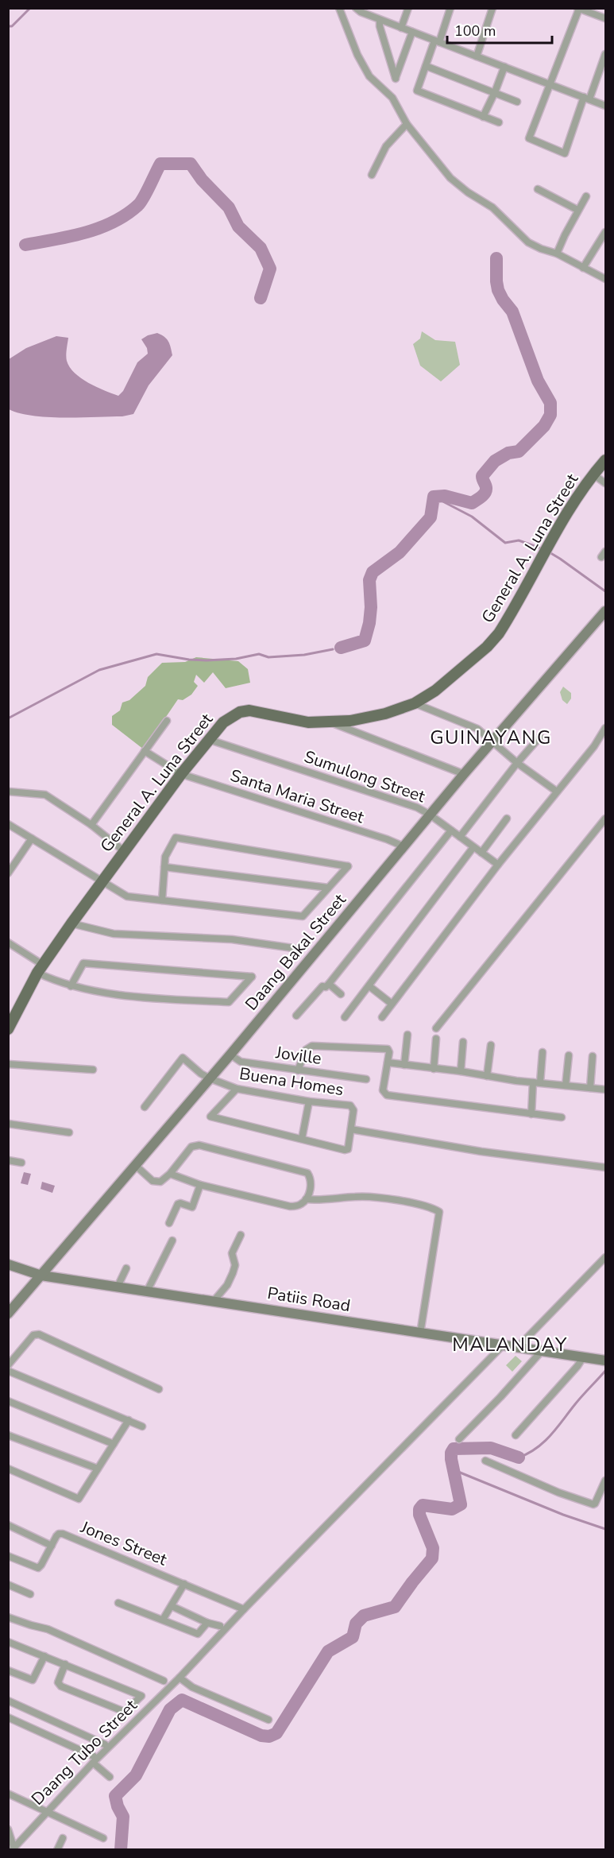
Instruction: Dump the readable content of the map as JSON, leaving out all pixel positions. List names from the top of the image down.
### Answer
{
  "streets": {
    "main road": ["General A. Luna Street"],
    "street": [
      "Sumulong Street",
      "Santa Maria Street",
      "Daang Bakal Street",
      "Joville",
      "Buena Homes",
      "Patiis Road",
      "Jones Street",
      "Daang Tubo Street"
    ]
  },
  "crossings": [
    ["General A. Luna Street", "Sumulong Street"],
    ["General A. Luna Street", "Santa Maria Street"],
    ["Sumulong Street", "Daang Bakal Street"],
    ["Santa Maria Street", "Daang Bakal Street"],
    ["Daang Bakal Street", "Joville"],
    ["Daang Bakal Street", "Buena Homes"],
    ["Daang Bakal Street", "Patiis Road"],
    ["Patiis Road", "Daang Tubo Street"],
    ["Jones Street", "Daang Tubo Street"]
  ],
  "districts": ["GUINAYANG", "MALANDAY"],
  "scale_bar": "100 m"
}
